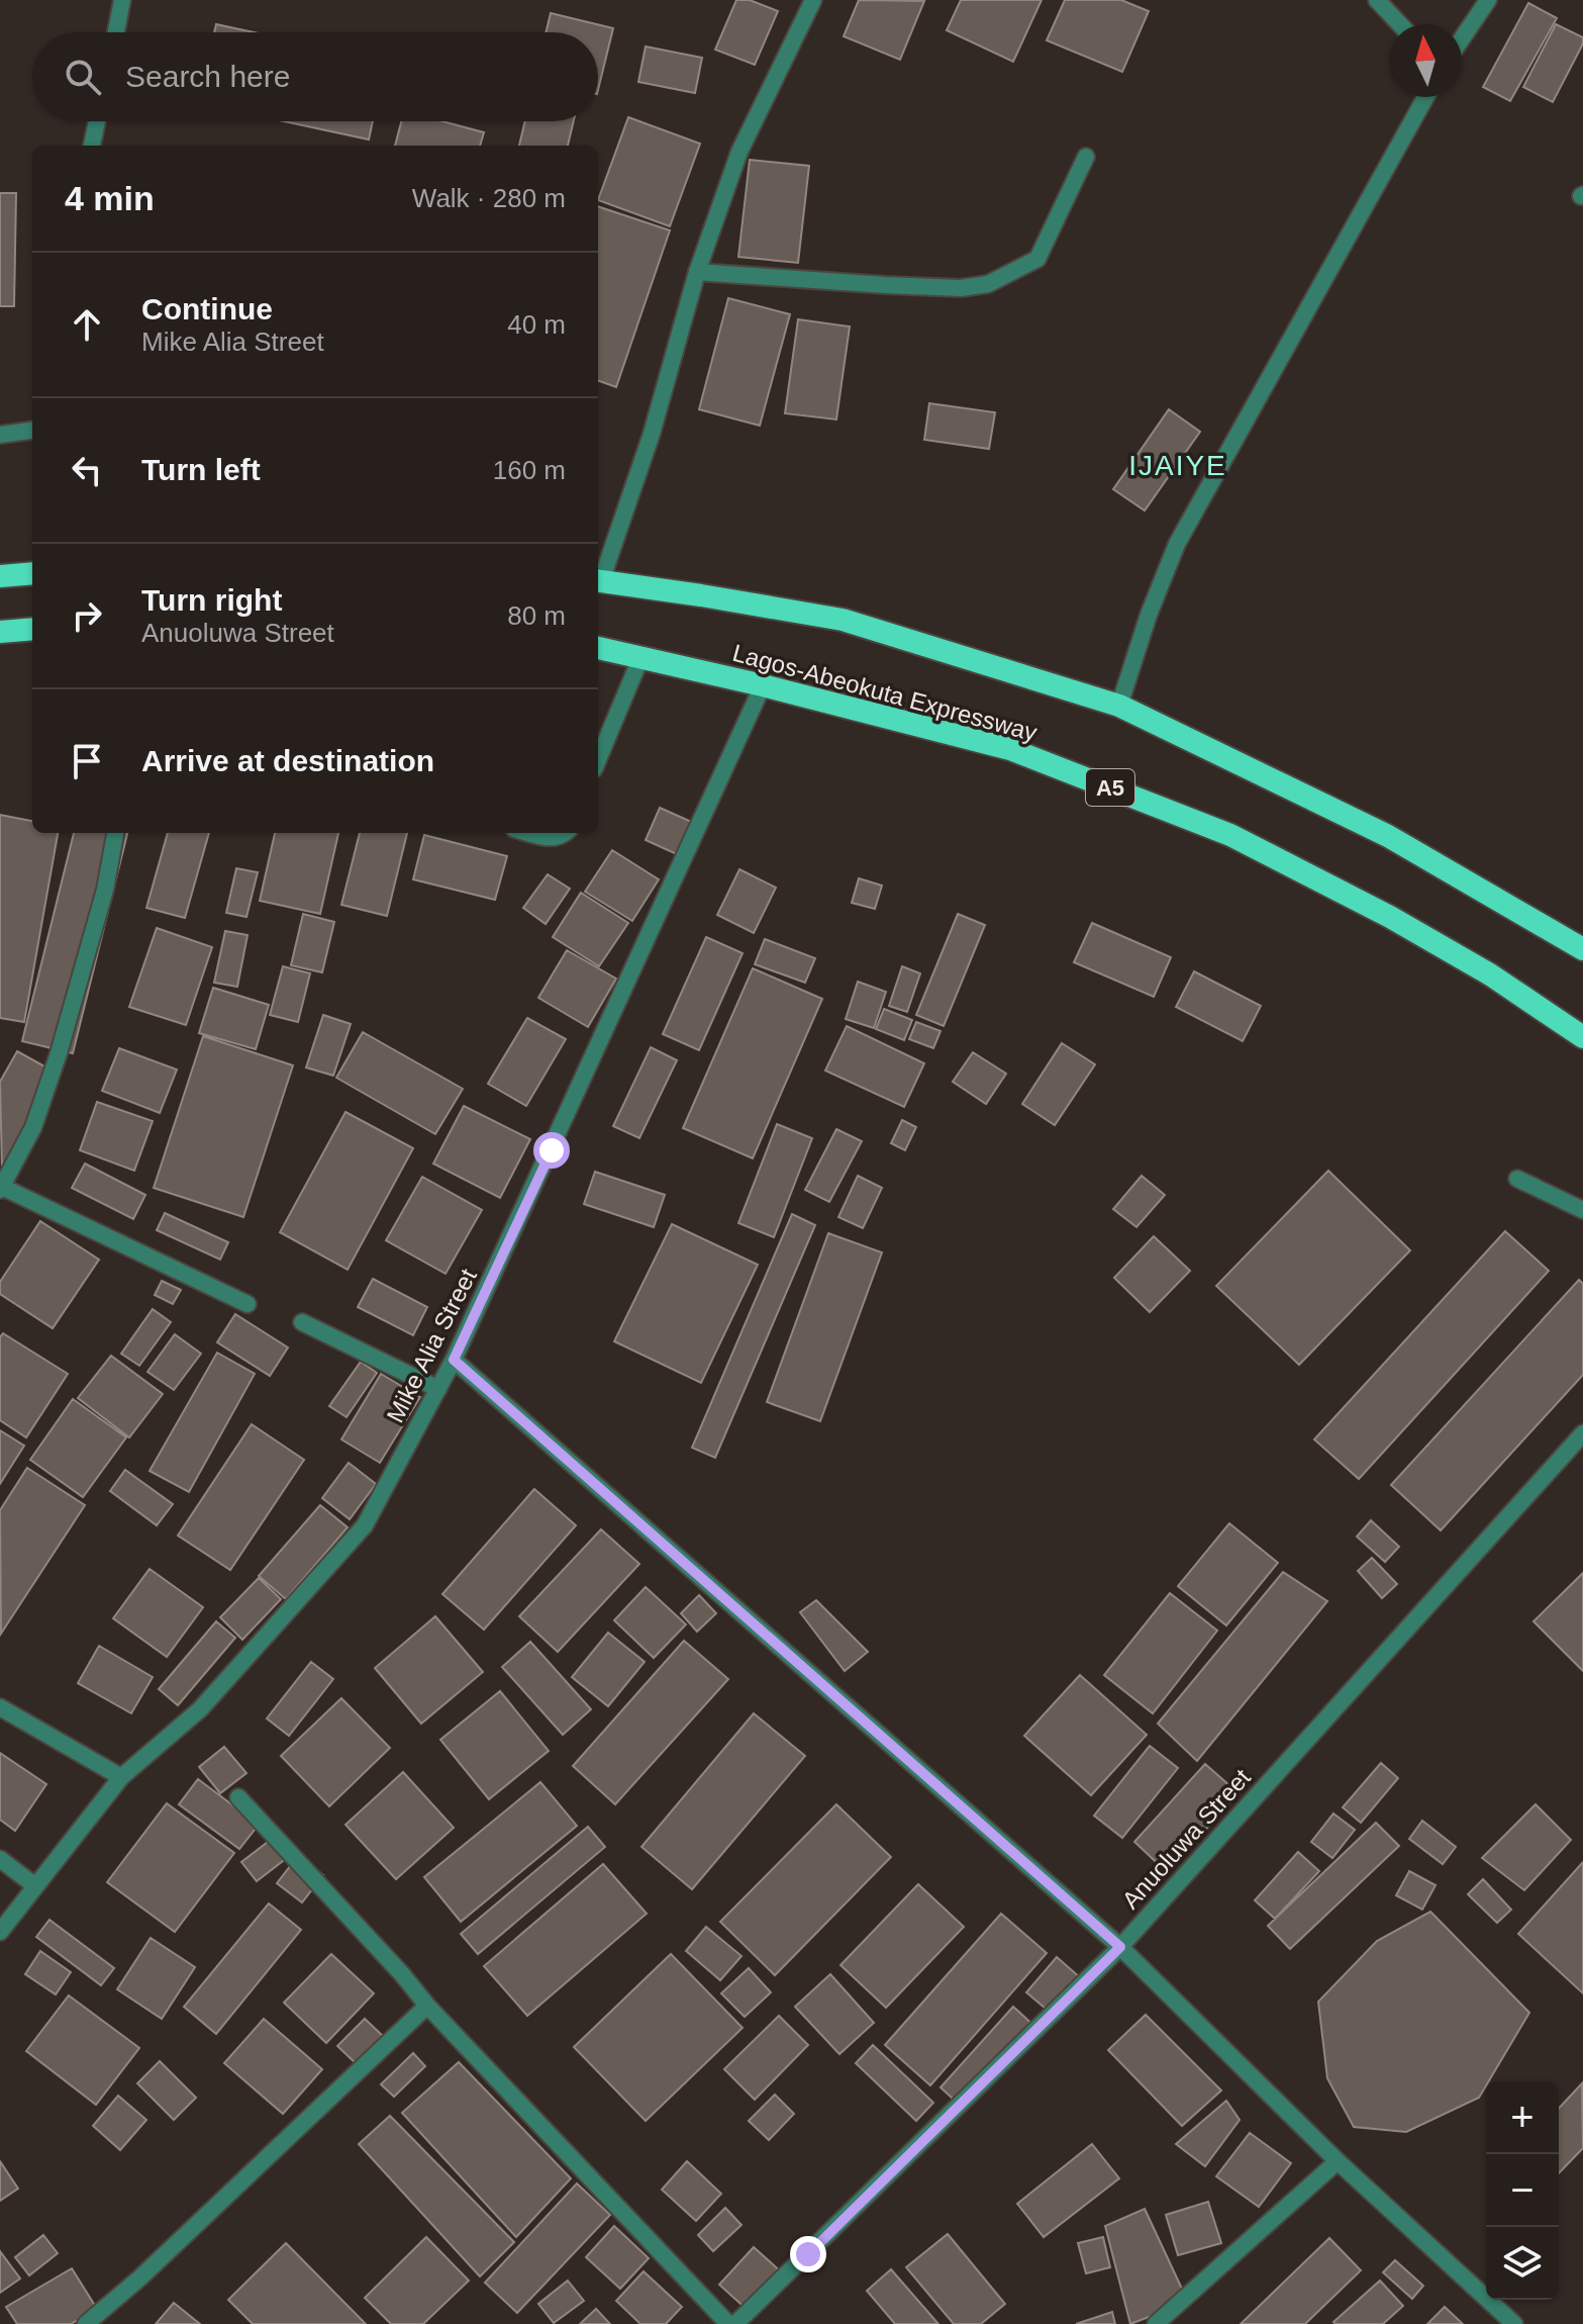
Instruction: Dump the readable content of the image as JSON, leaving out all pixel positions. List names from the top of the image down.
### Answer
{
  "streets": {
    "highway": ["Lagos-Abeokuta Expressway", "A5"],
    "street": ["Mike Alia Street", "Anuoluwa Street"]
  },
  "crossings": [
    ["Lagos-Abeokuta Expressway", "Mike Alia Street"]
  ],
  "districts": ["IJAIYE"],
  "north": "top",
  "page": {
    "search": "Search here",
    "heading": ["4 min", "Walk · 280 m"],
    "list": [
      ["Continue", "Mike Alia Street", "40 m"],
      ["Turn left", "160 m"],
      ["Turn right", "Anuoluwa Street", "80 m"],
      "Arrive at destination"
    ],
    "map_buttons": ["+", "−"]
  }
}
